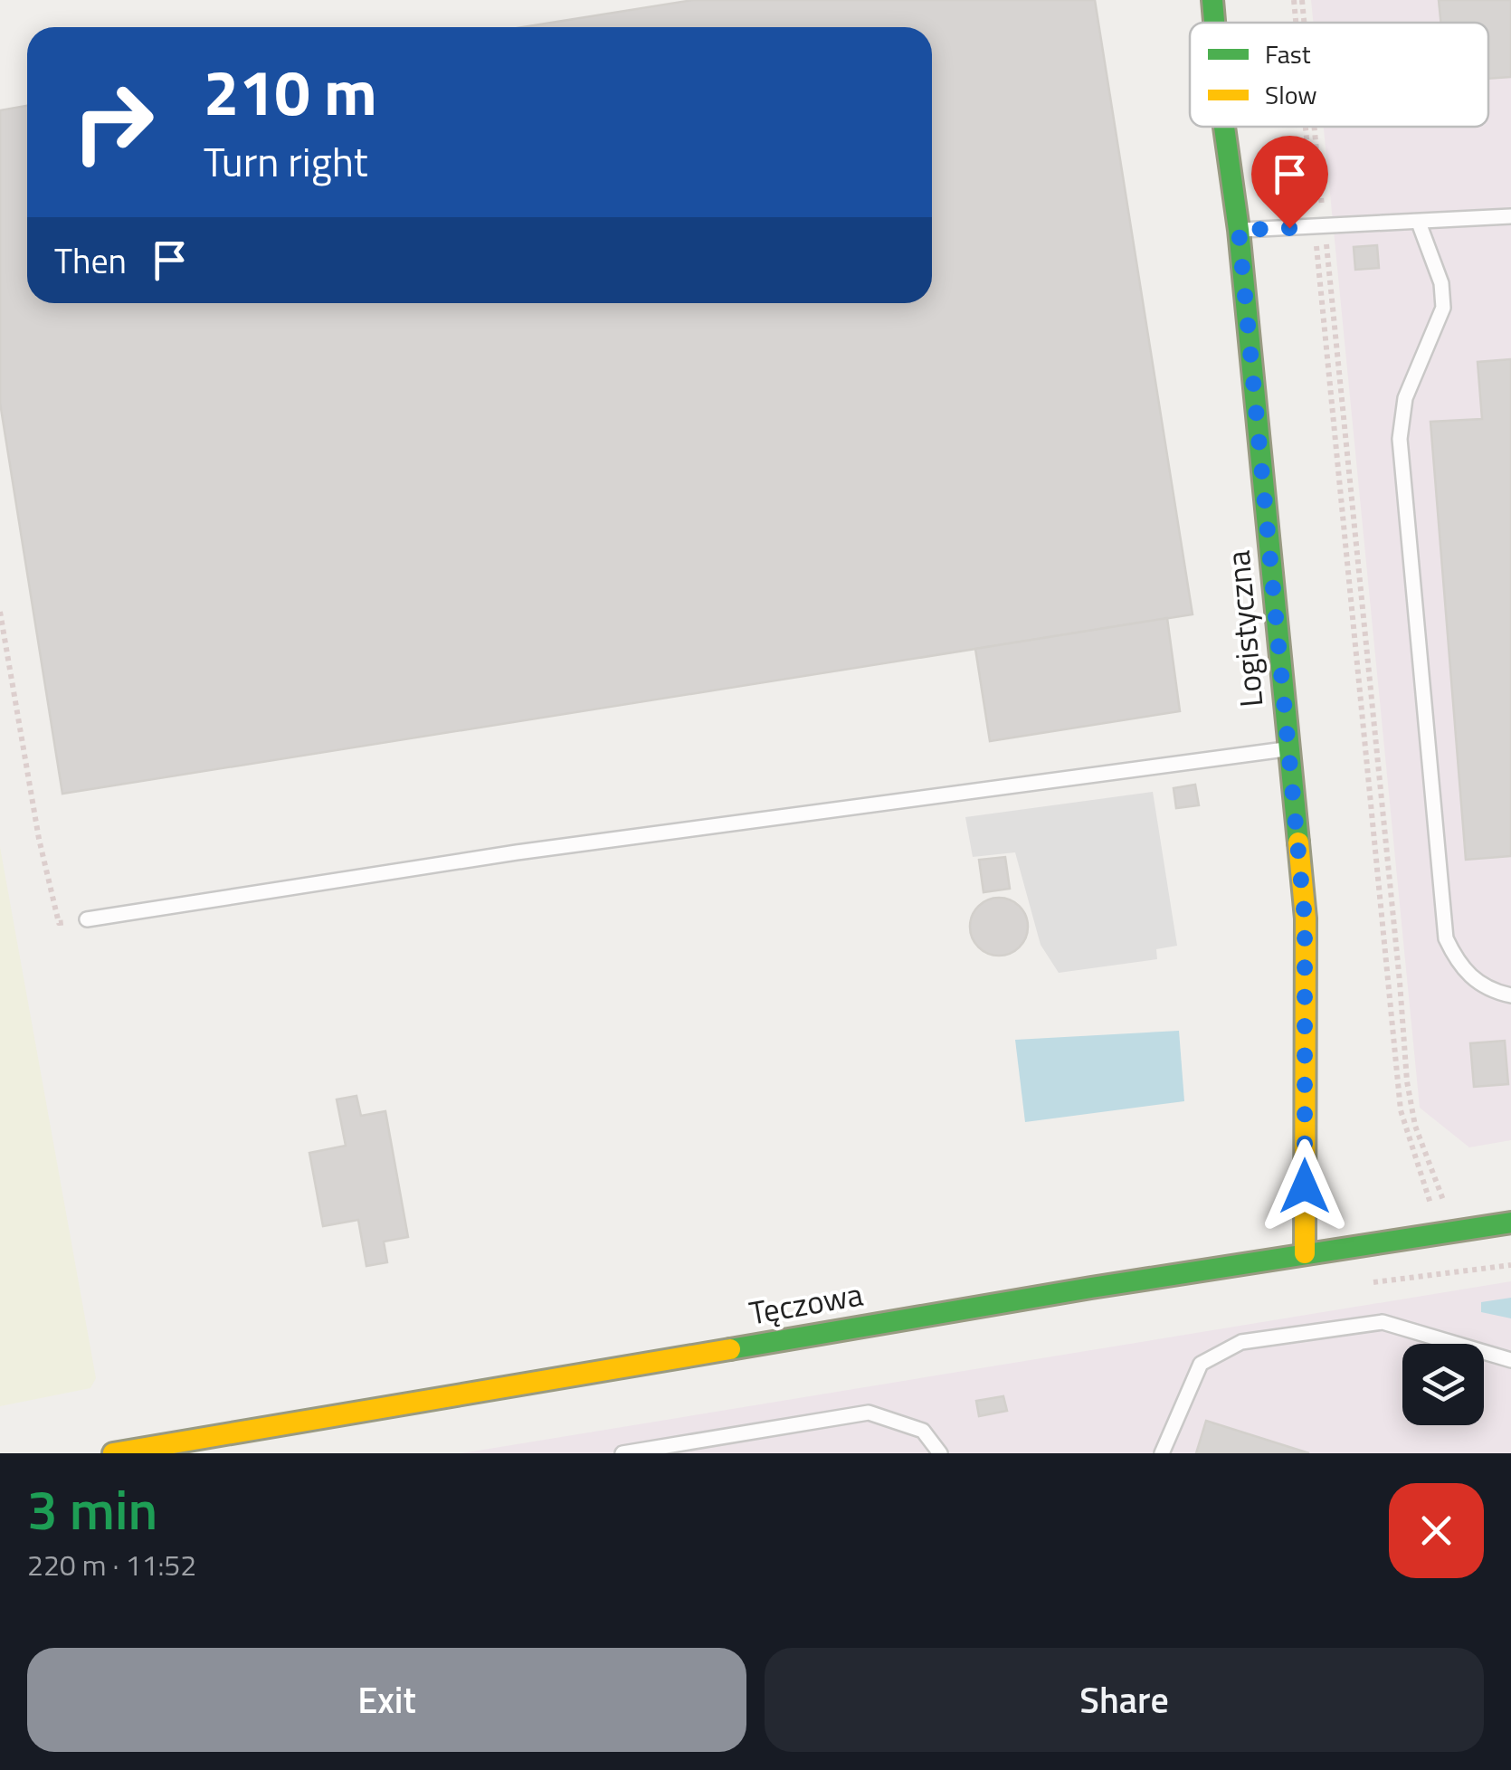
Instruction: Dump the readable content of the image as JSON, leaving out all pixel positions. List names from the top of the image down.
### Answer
{
  "streets": {
    "street": ["Logistyczna", "Tęczowa"]
  },
  "crossings": [
    ["Logistyczna", "Tęczowa"]
  ],
  "legend": ["Fast", "Slow"],
  "page": {
    "turn": ["210 m", "Turn right"],
    "then": "Then",
    "heading": ["3 min", "220 m · 11:52"],
    "buttons": ["Exit", "Share"]
  }
}
